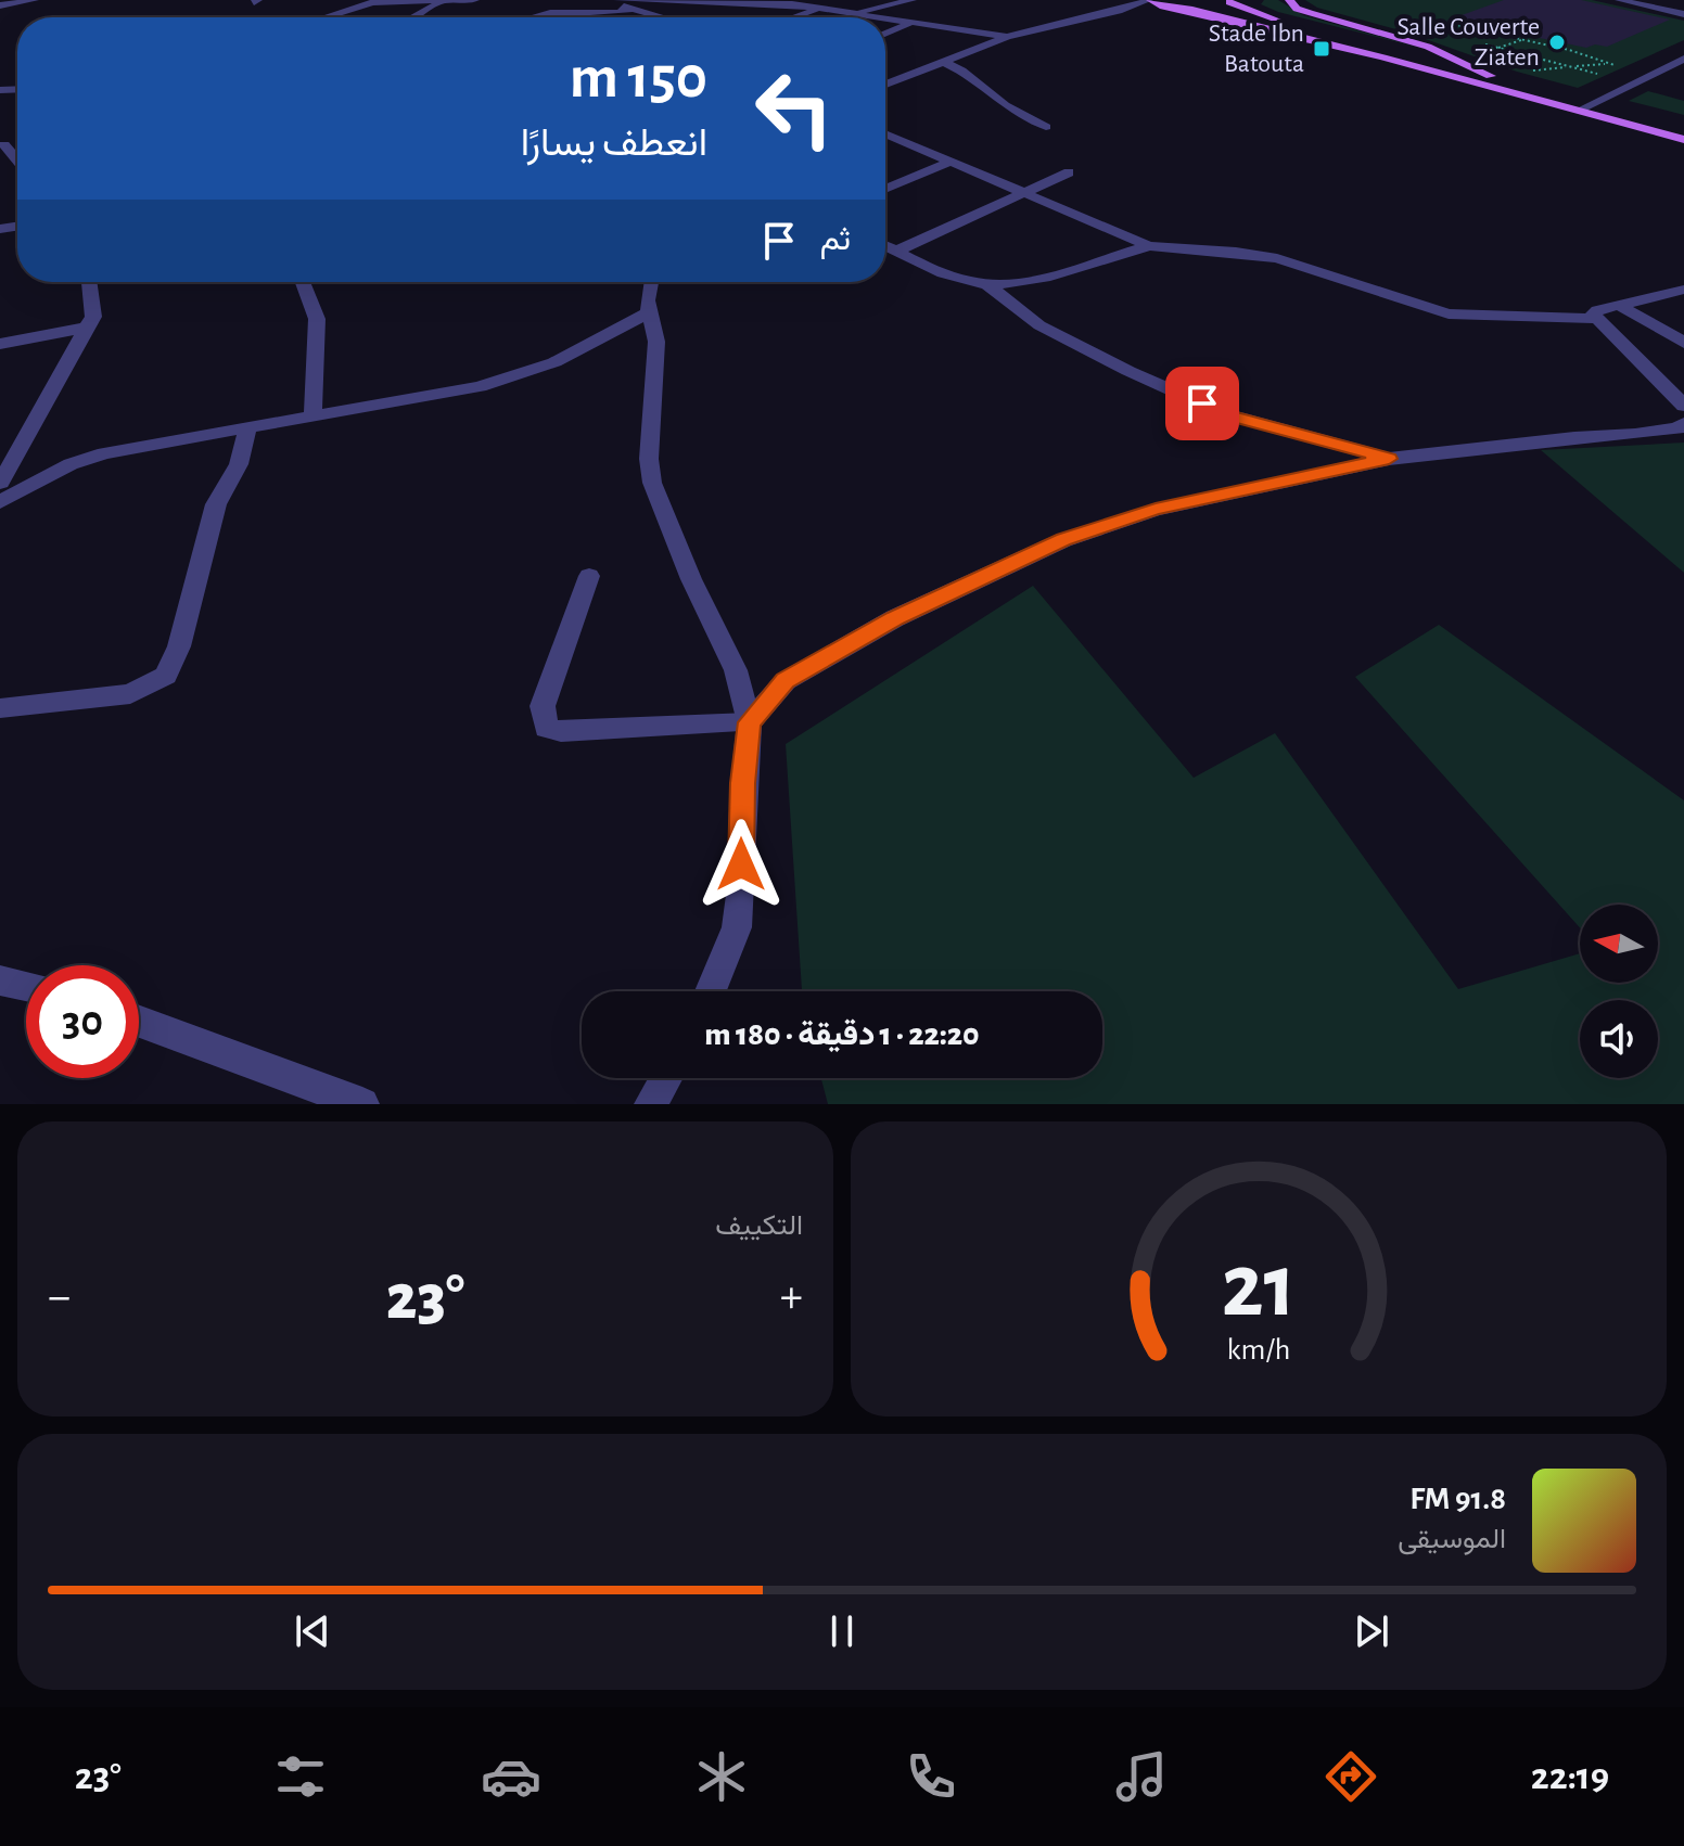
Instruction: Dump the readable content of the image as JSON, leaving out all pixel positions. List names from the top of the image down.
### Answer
{
  "places": {
    "other": ["Salle Couverte Ziaten"],
    "transit": ["Stade Ibn Batouta"]
  },
  "north": "left",
  "page": {
    "turn": ["150 m", "انعطف يسارًا"],
    "then": "ثم",
    "limit": "30",
    "trip": "22:20 · 1 دقيقة · 180 m",
    "tile": "التكييف",
    "heat": ["−", "23°", "+"],
    "song": ["91.8 FM", "الموسيقى"],
    "tabs": ["22:19", "23°"],
    "gauge": ["21", "km/h"]
  }
}
